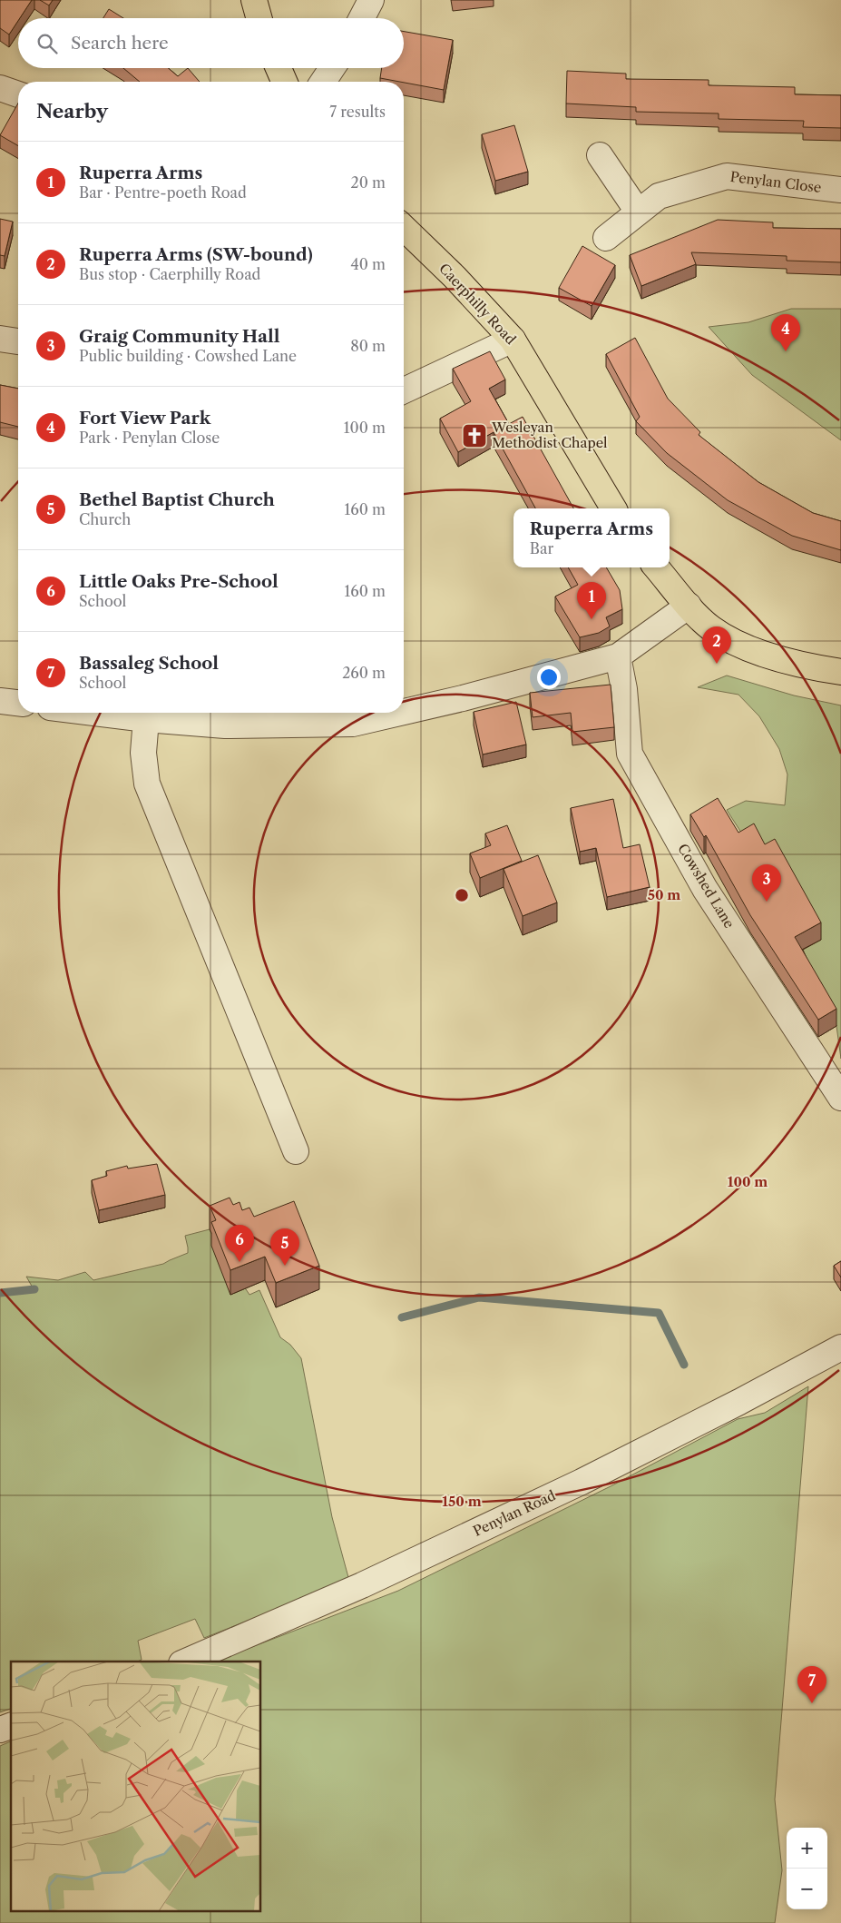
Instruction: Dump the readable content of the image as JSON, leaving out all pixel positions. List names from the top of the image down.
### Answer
{
  "streets": {
    "main road": ["Caerphilly Road"],
    "street": ["Penylan Close", "Cowshed Lane", "Penylan Road"]
  },
  "places": {
    "church": ["Wesleyan Methodist Chapel"]
  },
  "page": {
    "search": "Search here",
    "heading": ["Nearby", "7 results"],
    "list": [
      {
        "mark": "1",
        "name": "Ruperra Arms",
        "note": "Bar · Pentre-poeth Road",
        "value": "20 m"
      },
      {
        "mark": "2",
        "name": "Ruperra Arms (SW-bound)",
        "note": "Bus stop · Caerphilly Road",
        "value": "40 m"
      },
      {
        "mark": "3",
        "name": "Graig Community Hall",
        "note": "Public building · Cowshed Lane",
        "value": "80 m"
      },
      {
        "mark": "4",
        "name": "Fort View Park",
        "note": "Park · Penylan Close",
        "value": "100 m"
      },
      {
        "mark": "5",
        "name": "Bethel Baptist Church",
        "note": "Church",
        "value": "160 m"
      },
      {
        "mark": "6",
        "name": "Little Oaks Pre-School",
        "note": "School",
        "value": "160 m"
      },
      {
        "mark": "7",
        "name": "Bassaleg School",
        "note": "School",
        "value": "260 m"
      }
    ],
    "pins": [
      "4",
      "1",
      "2",
      "3",
      "6",
      "5",
      "7"
    ],
    "popup": ["Ruperra Arms", "Bar"],
    "map_buttons": ["+", "−"]
  },
  "rings": ["50 m", "100 m", "150 m"]
}
